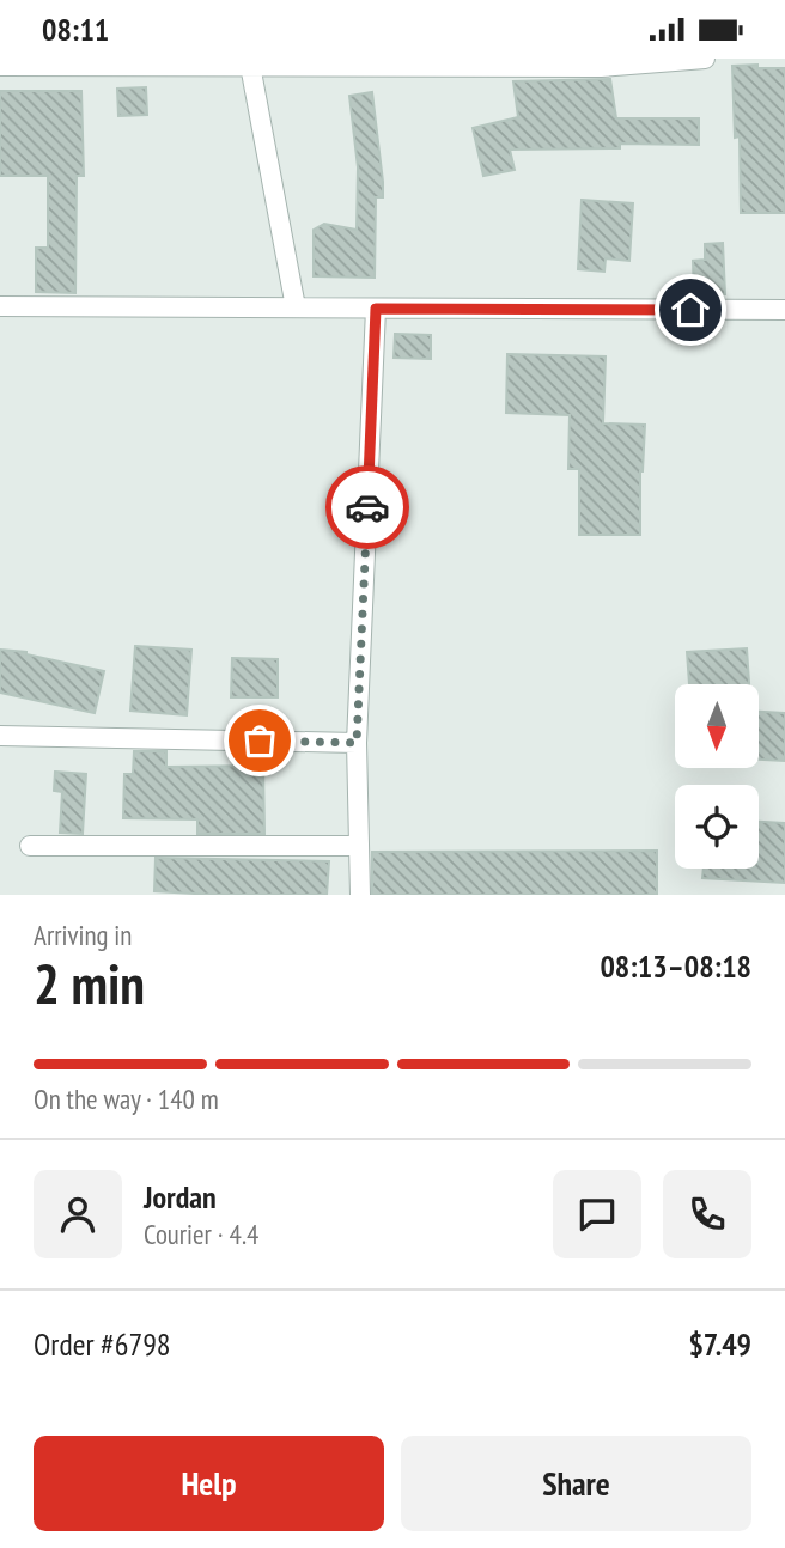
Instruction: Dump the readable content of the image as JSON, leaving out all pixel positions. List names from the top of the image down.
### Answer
{
  "north": "bottom",
  "page": {
    "status": "08:11",
    "heading": ["2 min", "Arriving in", "08:13–08:18"],
    "panel": [
      "Jordan",
      "Courier · 4.4",
      "Order #6798",
      "$7.49"
    ],
    "bar": "On the way · 140 m",
    "buttons": ["Help", "Share"]
  }
}
